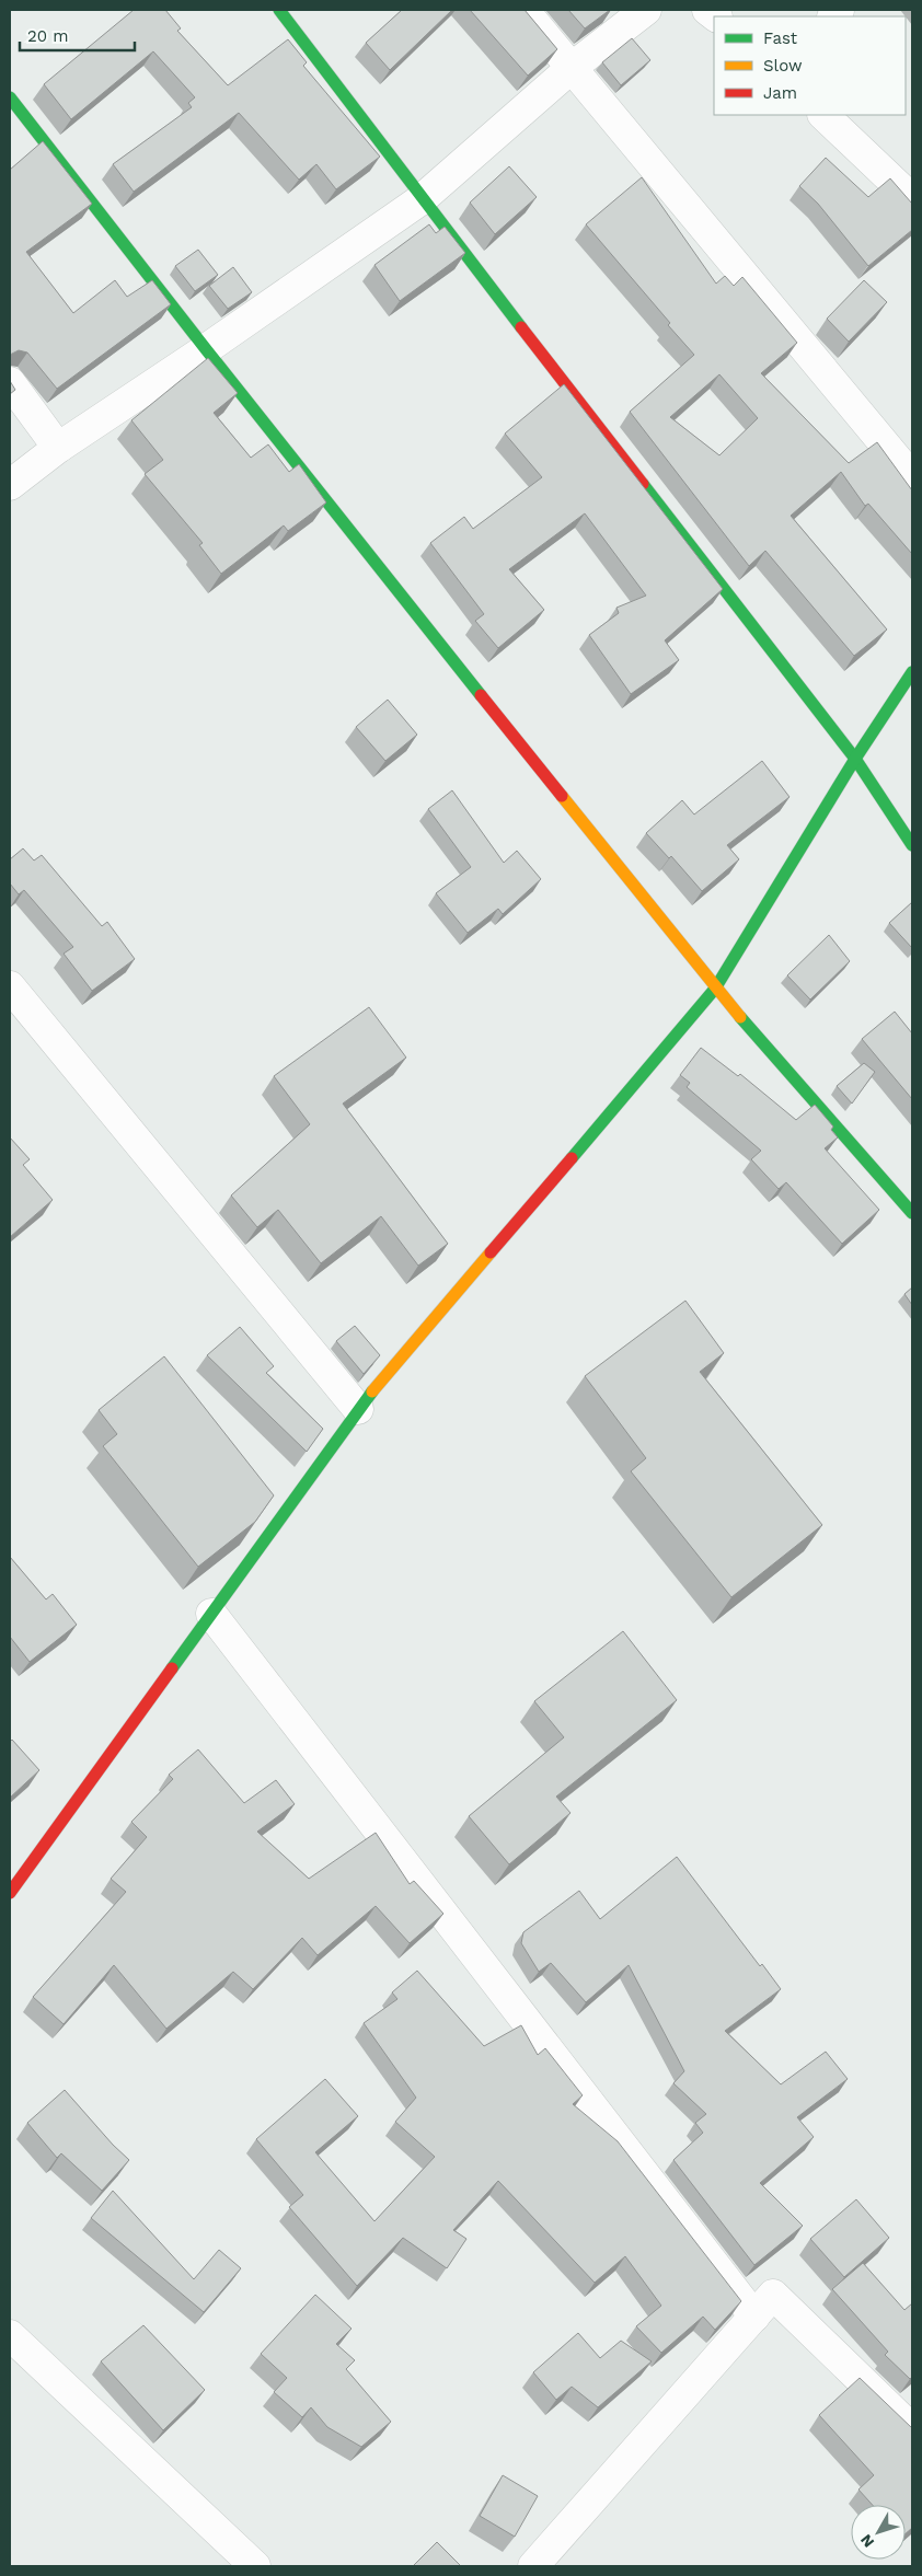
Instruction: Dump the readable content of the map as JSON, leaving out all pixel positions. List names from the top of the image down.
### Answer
{
  "legend": ["Fast", "Slow", "Jam"],
  "scale_bar": "20 m",
  "north": "bottom left"
}
